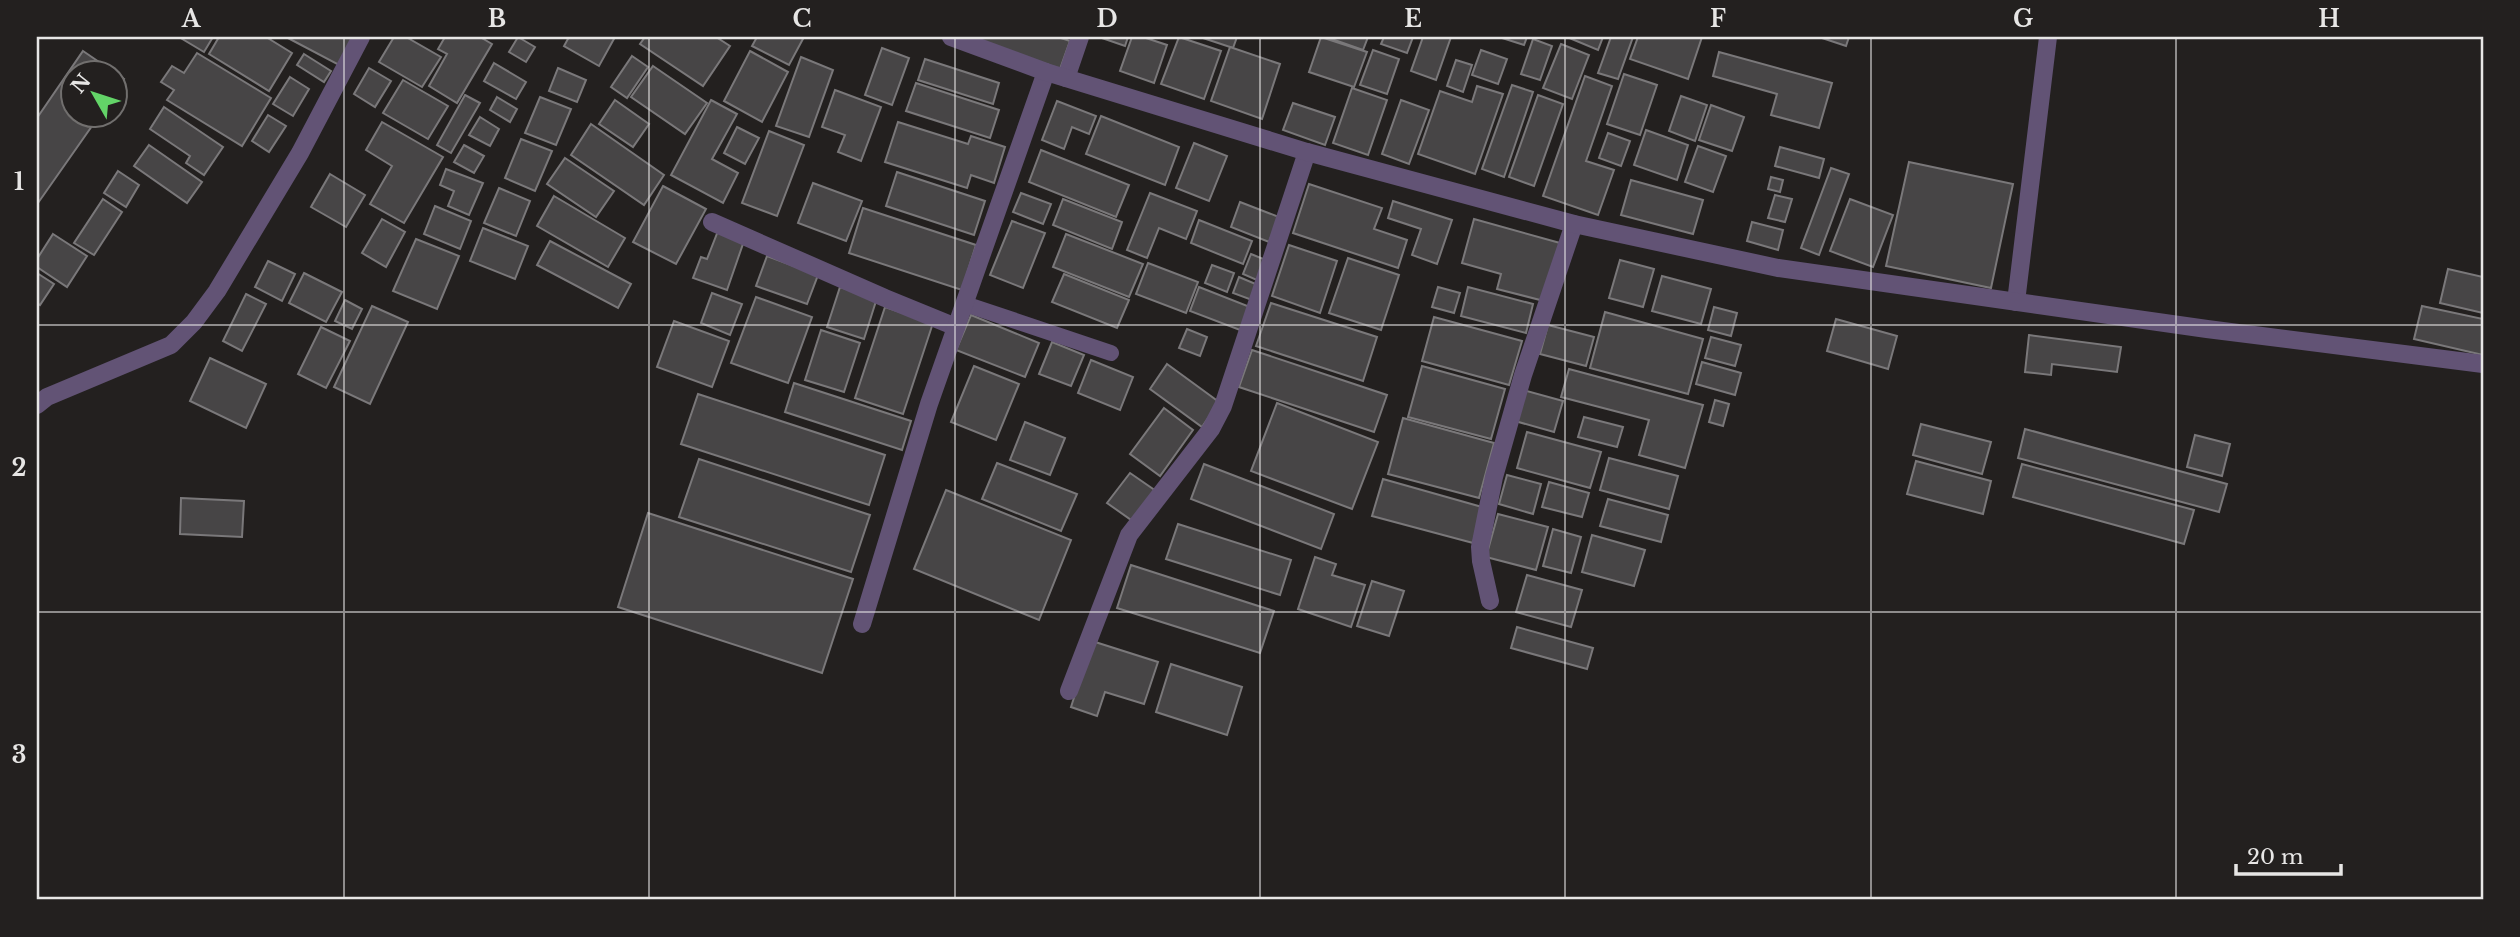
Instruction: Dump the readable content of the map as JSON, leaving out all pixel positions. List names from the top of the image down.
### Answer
{
  "scale_bar": "20 m",
  "north": "top left",
  "grid": {
    "columns": [
      "A",
      "B",
      "C",
      "D",
      "E",
      "F",
      "G",
      "H"
    ],
    "rows": ["1", "2", "3"]
  }
}
